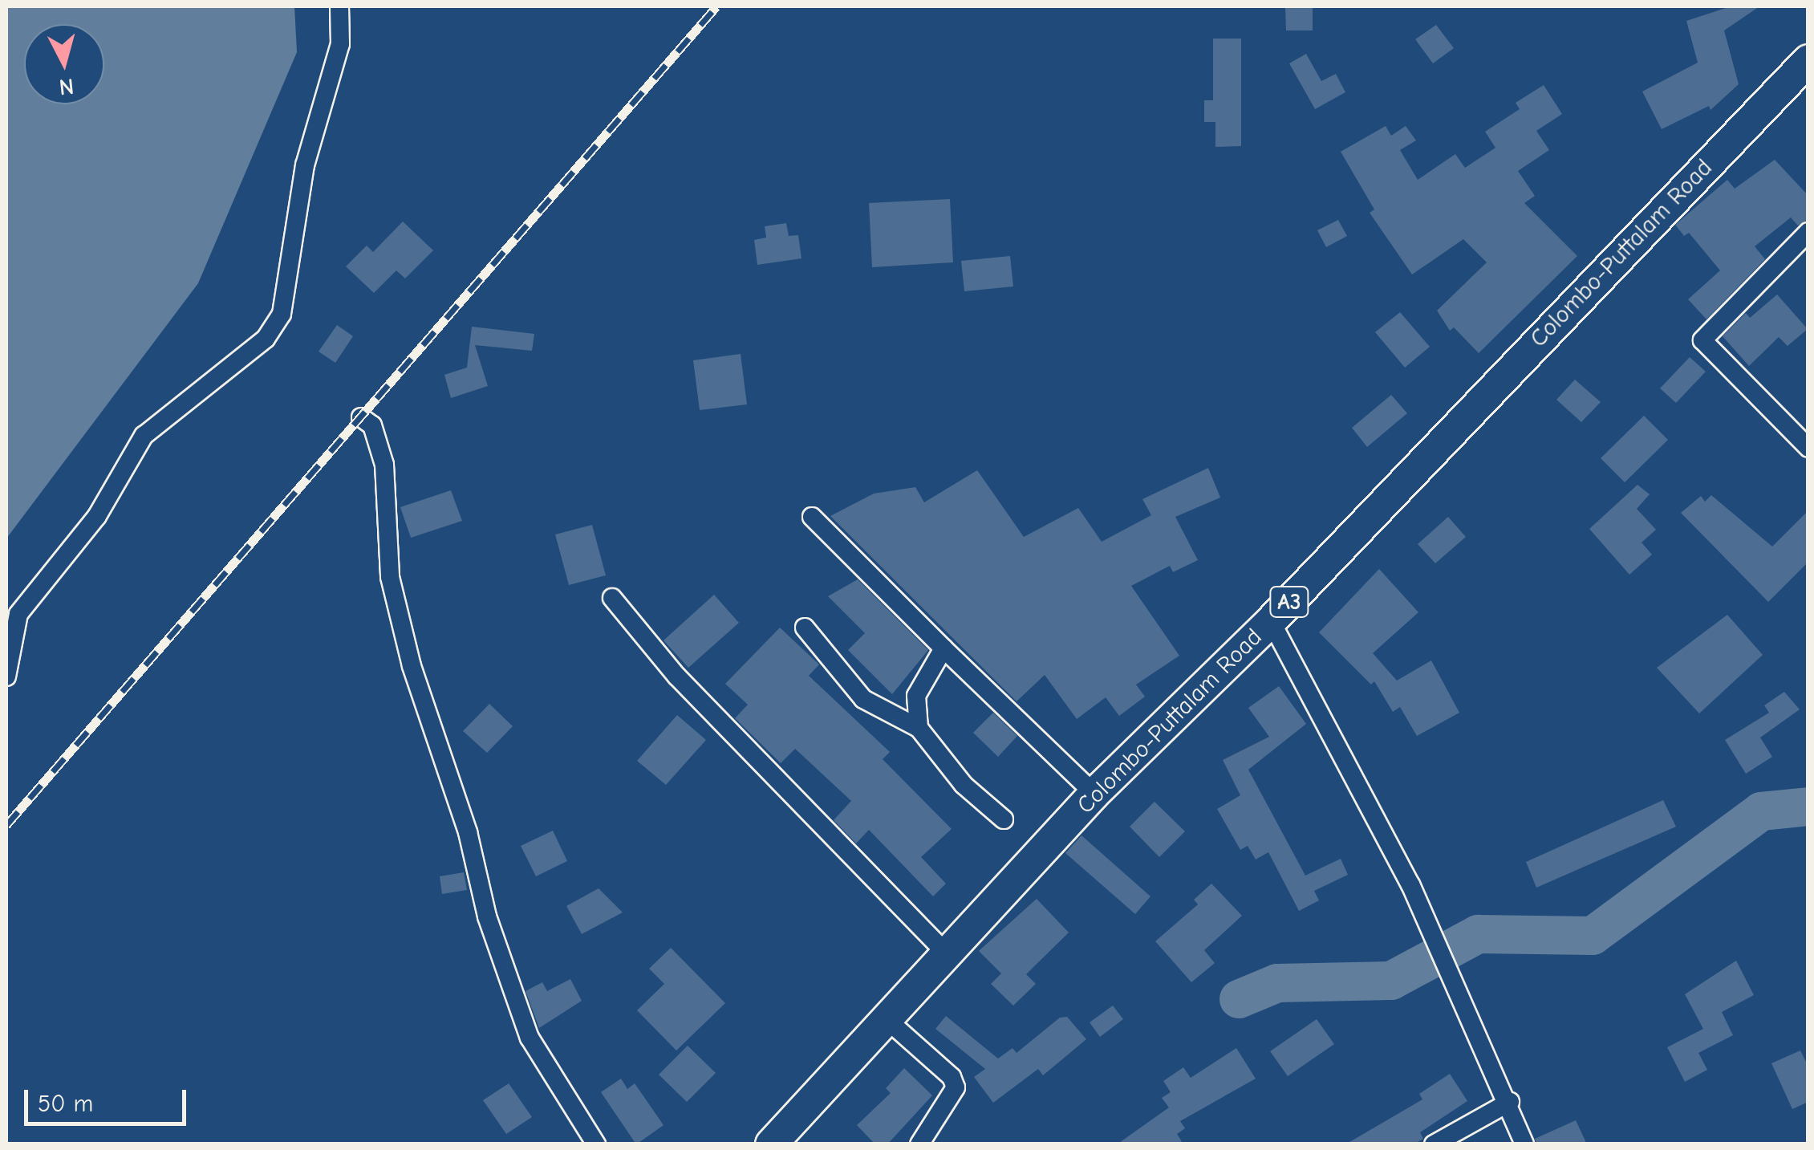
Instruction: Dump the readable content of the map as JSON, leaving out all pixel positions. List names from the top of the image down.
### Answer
{
  "streets": {
    "highway": ["Colombo-Puttalam Road", "A3"]
  },
  "scale_bar": "50 m",
  "north": "bottom"
}
